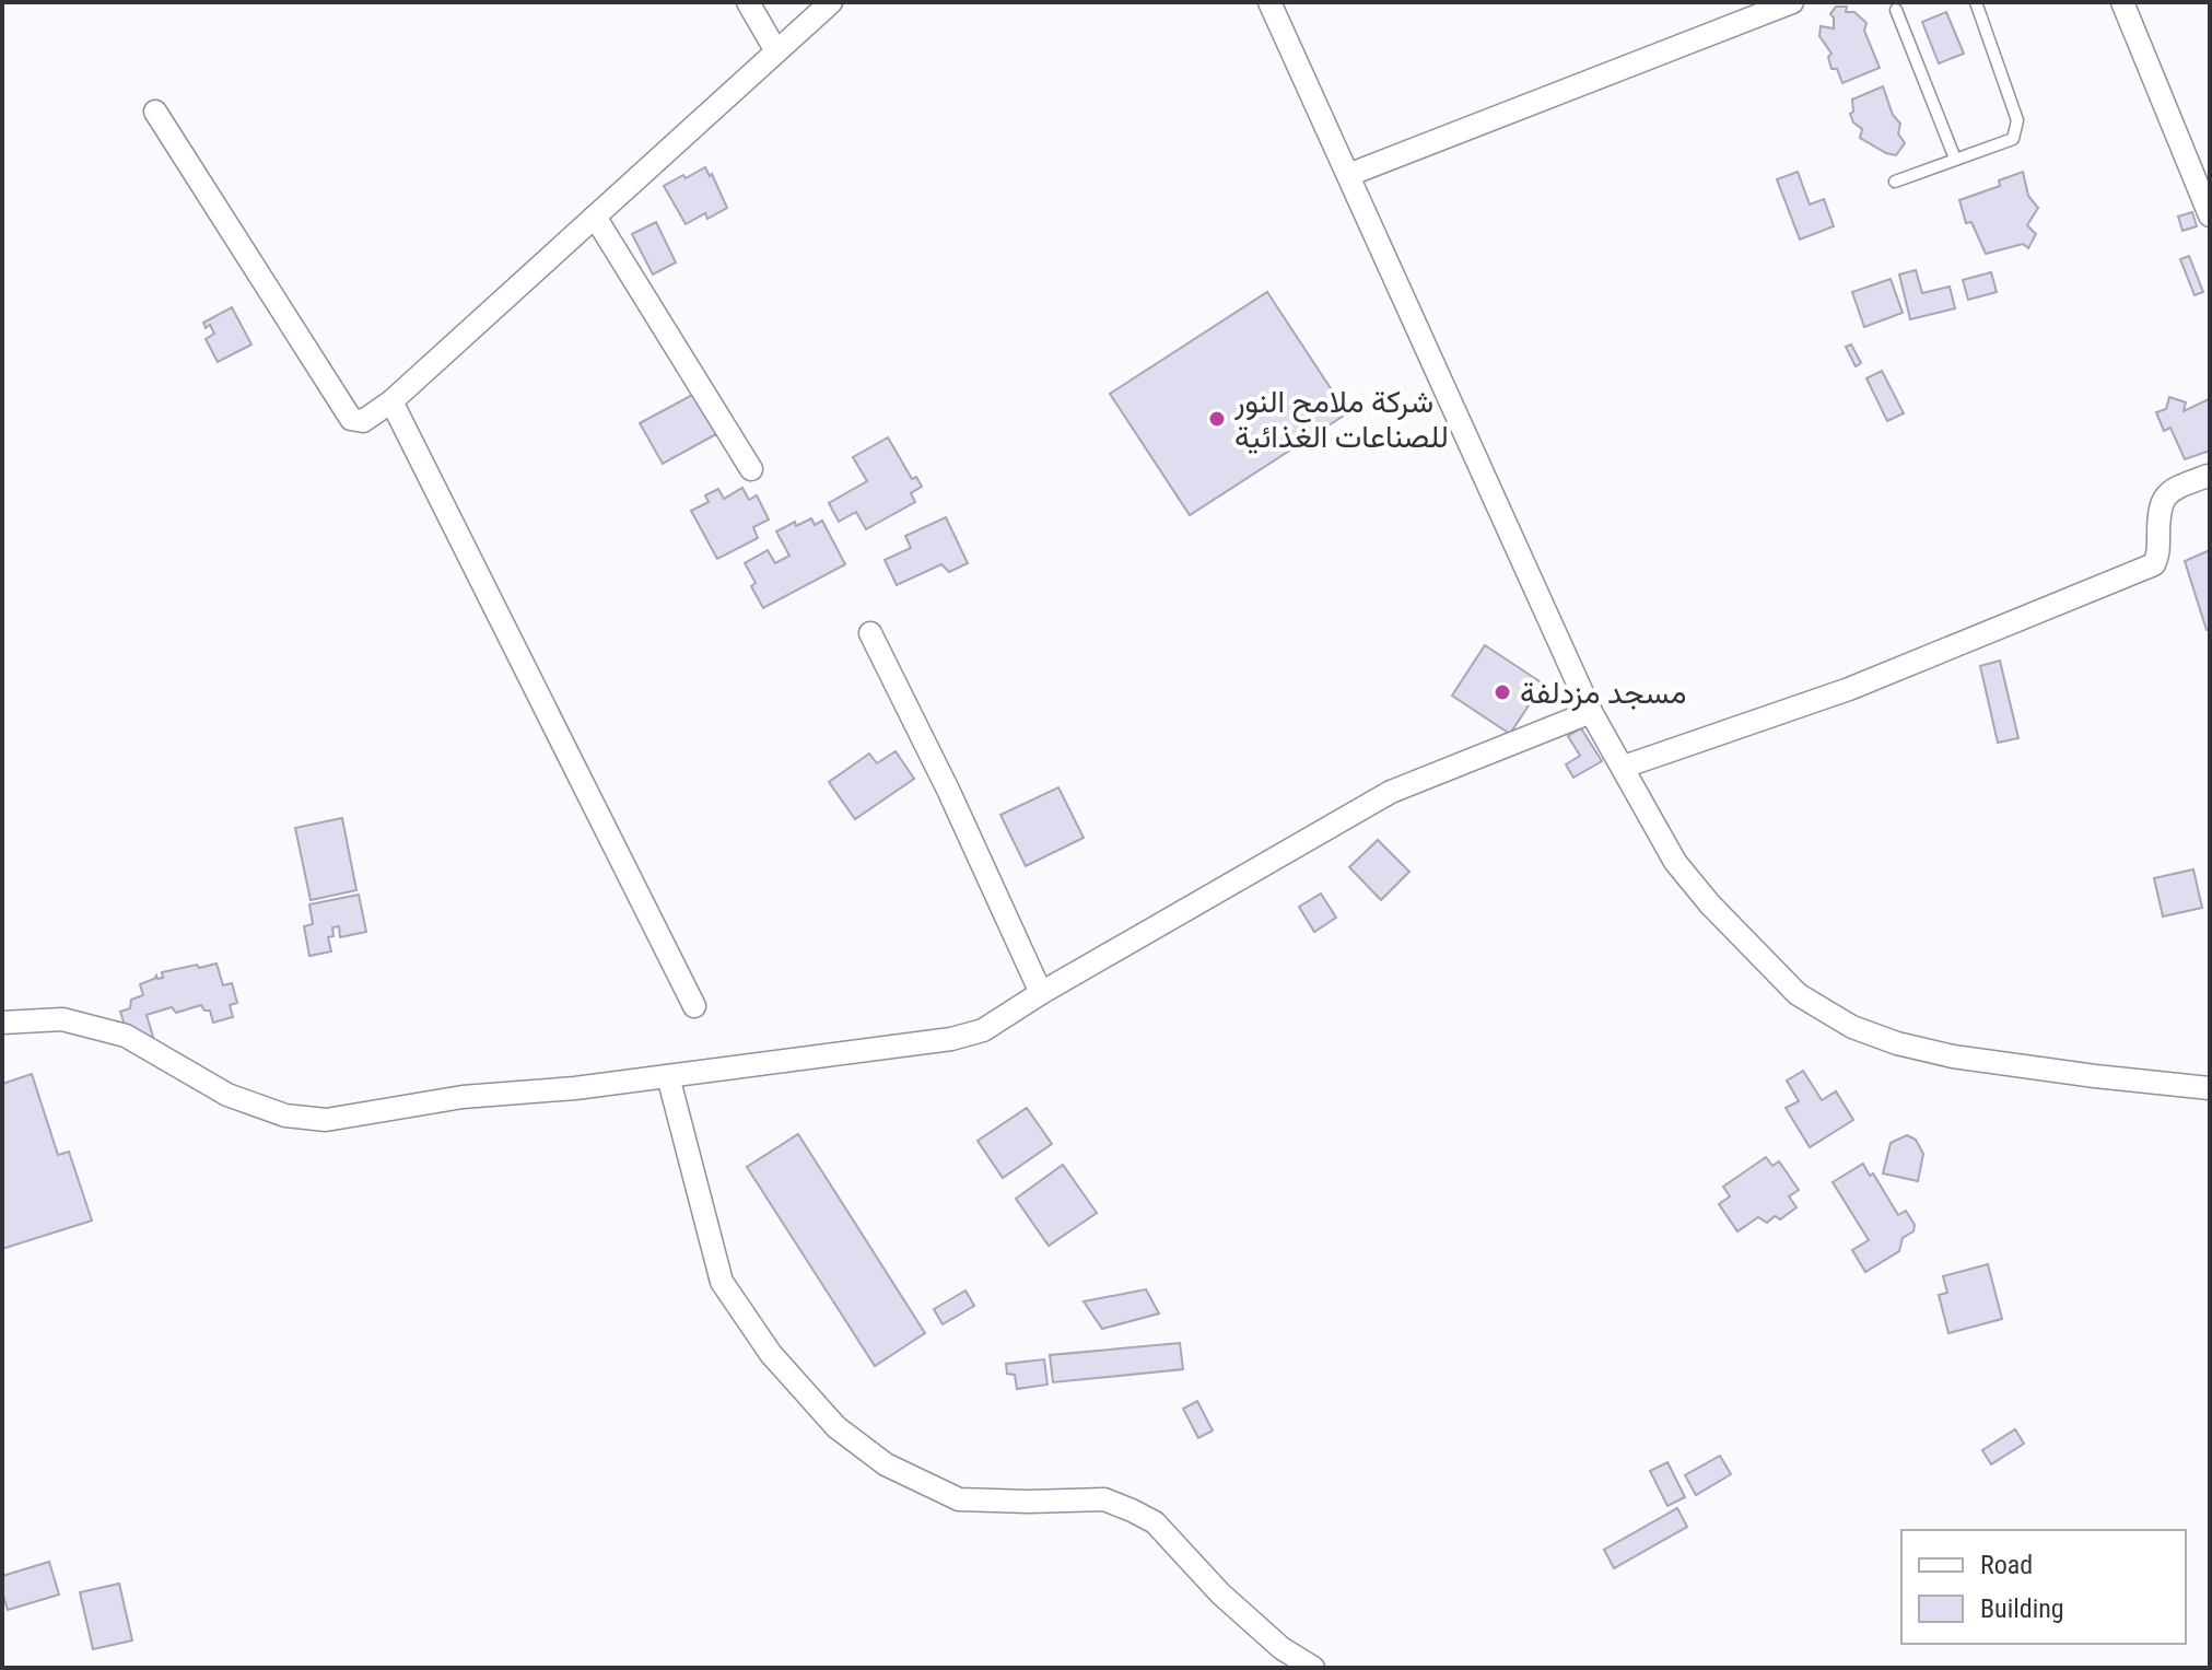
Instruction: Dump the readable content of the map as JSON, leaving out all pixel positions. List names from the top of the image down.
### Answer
{
  "places": ["شركة ملامح النور للصناعات الغذائية", "مسجد مزدلفة"],
  "legend": ["Road", "Building"]
}
